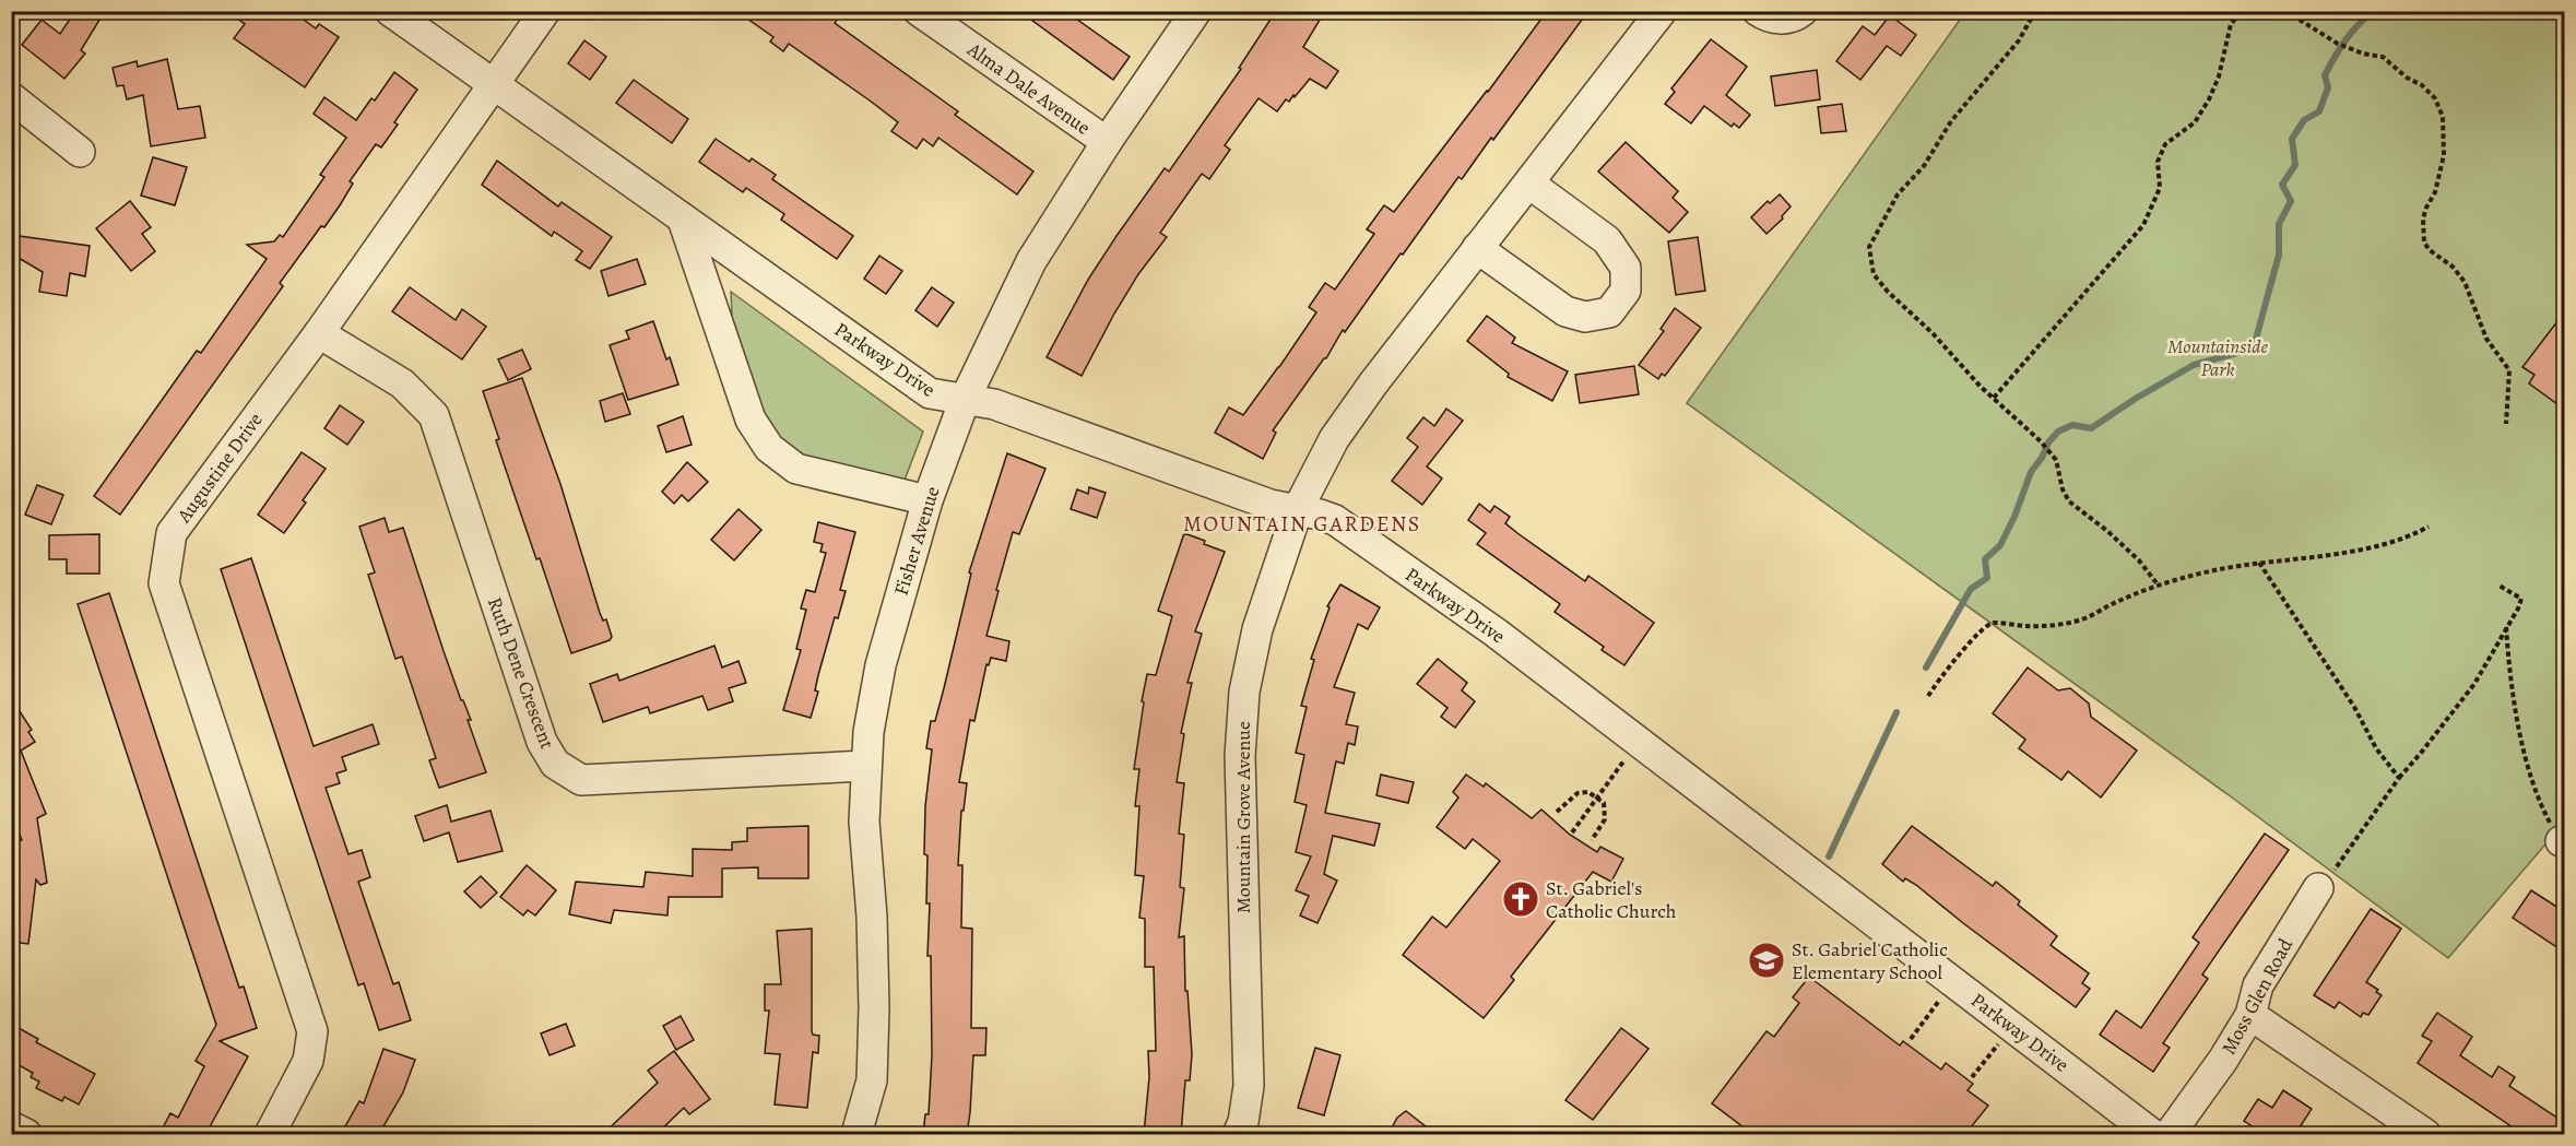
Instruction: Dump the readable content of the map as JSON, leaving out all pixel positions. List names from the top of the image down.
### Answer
{
  "streets": {
    "street": [
      "Alma Dale Avenue",
      "Parkway Drive",
      "Augustine Drive",
      "Fisher Avenue",
      "Ruth Dene Crescent",
      "Mountain Grove Avenue",
      "Moss Glen Road"
    ]
  },
  "crossings": [
    ["Alma Dale Avenue", "Fisher Avenue"],
    ["Parkway Drive", "Augustine Drive"],
    ["Parkway Drive", "Fisher Avenue"],
    ["Parkway Drive", "Mountain Grove Avenue"],
    ["Augustine Drive", "Ruth Dene Crescent"],
    ["Fisher Avenue", "Ruth Dene Crescent"]
  ],
  "districts": ["MOUNTAIN GARDENS"],
  "parks": ["Mountainside Park"],
  "places": {
    "church": ["St. Gabriel's Catholic Church"],
    "school or university": ["St. Gabriel Catholic Elementary School"]
  }
}
